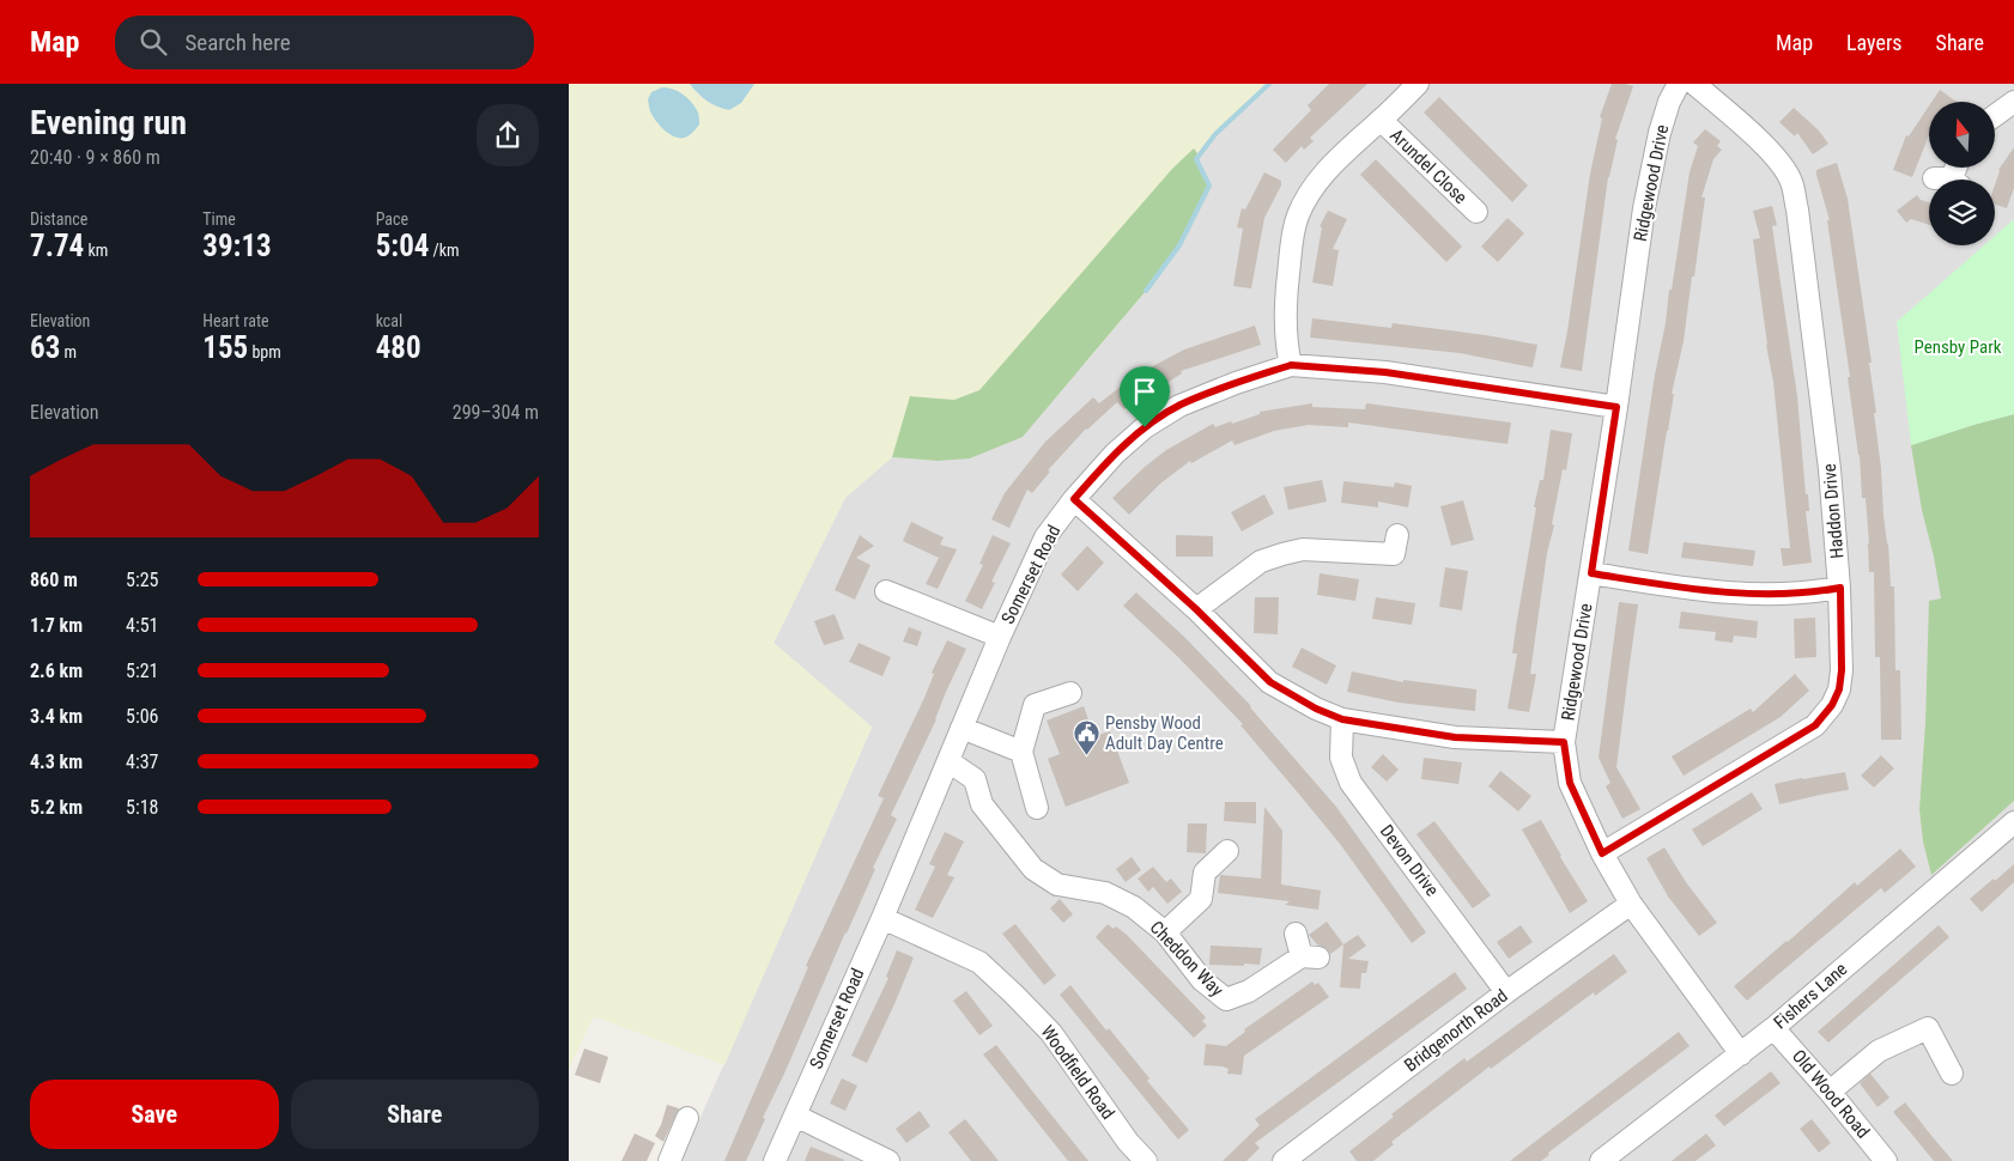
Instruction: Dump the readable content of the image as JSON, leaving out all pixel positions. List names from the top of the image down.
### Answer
{
  "streets": {
    "street": [
      "Arundel Close",
      "Ridgewood Drive",
      "Haddon Drive",
      "Somerset Road",
      "Devon Drive",
      "Cheddon Way",
      "Fishers Lane",
      "Bridgenorth Road",
      "Woodfield Road",
      "Old Wood Road"
    ]
  },
  "crossings": [
    ["Ridgewood Drive", "Haddon Drive"],
    ["Ridgewood Drive", "Somerset Road"],
    ["Ridgewood Drive", "Fishers Lane"],
    ["Ridgewood Drive", "Bridgenorth Road"],
    ["Somerset Road", "Cheddon Way"],
    ["Somerset Road", "Woodfield Road"],
    ["Devon Drive", "Bridgenorth Road"],
    ["Fishers Lane", "Old Wood Road"]
  ],
  "parks": ["Pensby Park"],
  "places": {
    "public building": ["Pensby Wood Adult Day Centre"]
  },
  "north": "top",
  "page": {
    "header": "Map",
    "search": "Search here",
    "nav": ["Map", "Layers", "Share"],
    "heading": ["Evening run", "20:40 · 9 × 860 m"],
    "stats": [
      ["Distance", "7.74 km"],
      ["Time", "39:13"],
      ["Pace", "5:04 /km"],
      ["Elevation", "63 m"],
      ["Heart rate", "155 bpm"],
      ["kcal", "480"]
    ],
    "chart": ["Elevation", "299–304 m"],
    "list": [
      {
        "name": "860 m",
        "note": "5:25"
      },
      {
        "name": "1.7 km",
        "note": "4:51"
      },
      {
        "name": "2.6 km",
        "note": "5:21"
      },
      {
        "name": "3.4 km",
        "note": "5:06"
      },
      {
        "name": "4.3 km",
        "note": "4:37"
      },
      {
        "name": "5.2 km",
        "note": "5:18"
      }
    ],
    "buttons": ["Save", "Share"]
  }
}
